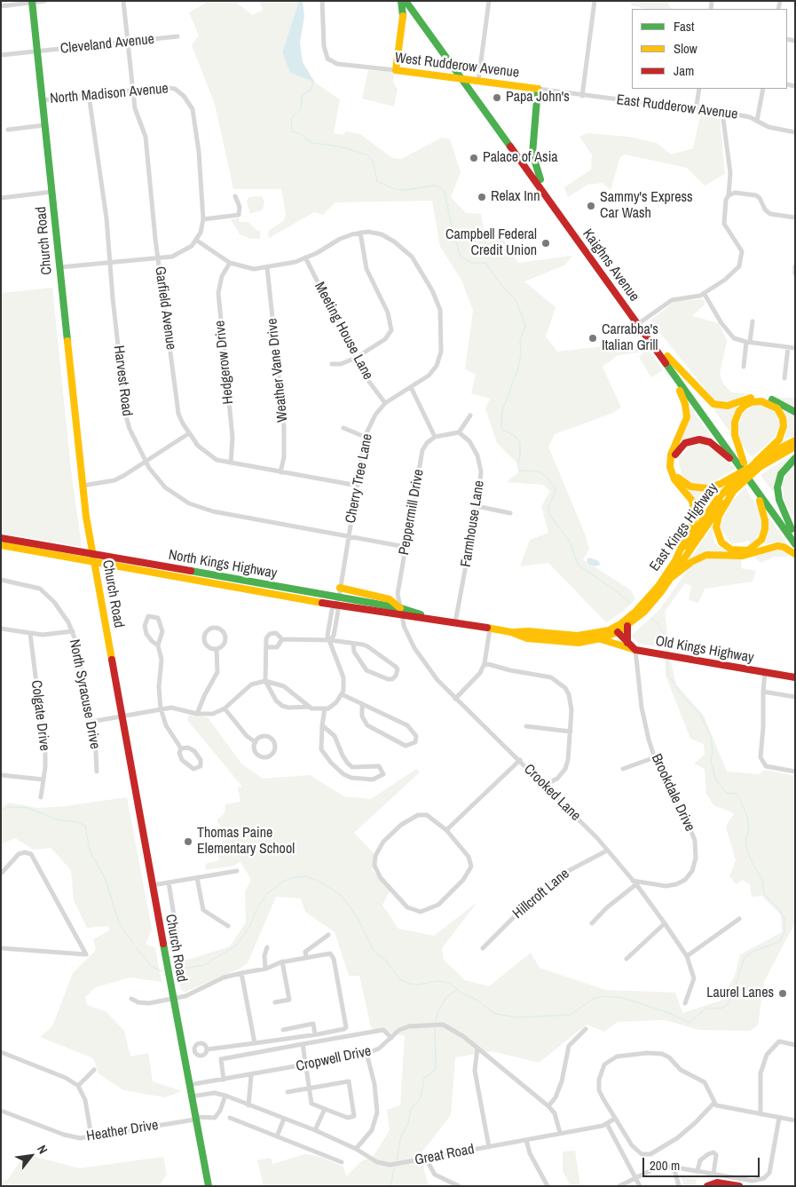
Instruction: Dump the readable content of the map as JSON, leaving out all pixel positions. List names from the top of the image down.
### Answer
{
  "streets": {
    "main road": [
      "West Rudderow Avenue",
      "Church Road",
      "Kaighns Avenue",
      "East Kings Highway",
      "North Kings Highway",
      "Old Kings Highway"
    ],
    "street": [
      "Cleveland Avenue",
      "North Madison Avenue",
      "East Rudderow Avenue",
      "Garfield Avenue",
      "Meeting House Lane",
      "Hedgerow Drive",
      "Weather Vane Drive",
      "Harvest Road",
      "Cherry Tree Lane",
      "Peppermill Drive",
      "Farmhouse Lane",
      "North Syracuse Drive",
      "Colgate Drive",
      "Crooked Lane",
      "Brookdale Drive",
      "Hillcroft Lane",
      "Cropwell Drive",
      "Heather Drive",
      "Great Road"
    ]
  },
  "crossings": [
    ["Cleveland Avenue", "Church Road"],
    ["Cleveland Avenue", "Garfield Avenue"],
    ["West Rudderow Avenue", "East Rudderow Avenue"],
    ["West Rudderow Avenue", "Kaighns Avenue"],
    ["North Madison Avenue", "Church Road"],
    ["North Madison Avenue", "Garfield Avenue"],
    ["North Madison Avenue", "Harvest Road"],
    ["North Madison Avenue", "Cherry Tree Lane"],
    ["Church Road", "North Kings Highway"],
    ["Church Road", "Cropwell Drive"],
    ["Church Road", "Heather Drive"],
    ["Church Road", "Great Road"],
    ["Kaighns Avenue", "East Kings Highway"],
    ["Garfield Avenue", "Hedgerow Drive"],
    ["Garfield Avenue", "Weather Vane Drive"],
    ["Garfield Avenue", "Cherry Tree Lane"],
    ["Meeting House Lane", "Cherry Tree Lane"],
    ["Hedgerow Drive", "Cherry Tree Lane"],
    ["Weather Vane Drive", "Cherry Tree Lane"],
    ["Harvest Road", "Cherry Tree Lane"],
    ["Harvest Road", "Peppermill Drive"],
    ["Cherry Tree Lane", "North Kings Highway"],
    ["Peppermill Drive", "North Kings Highway"],
    ["Peppermill Drive", "Crooked Lane"],
    ["Farmhouse Lane", "North Kings Highway"],
    ["East Kings Highway", "North Kings Highway"],
    ["North Kings Highway", "Old Kings Highway"],
    ["North Kings Highway", "Crooked Lane"],
    ["Old Kings Highway", "Brookdale Drive"],
    ["Crooked Lane", "Brookdale Drive"],
    ["Crooked Lane", "Hillcroft Lane"]
  ],
  "places": [
    "Papa John's",
    "Palace of Asia",
    "Relax Inn",
    "Sammy's Express Car Wash",
    "Campbell Federal Credit Union",
    "Carrabba's Italian Grill",
    "Thomas Paine Elementary School",
    "Laurel Lanes"
  ],
  "legend": ["Fast", "Slow", "Jam"],
  "scale_bar": "200 m",
  "north": "top right"
}
